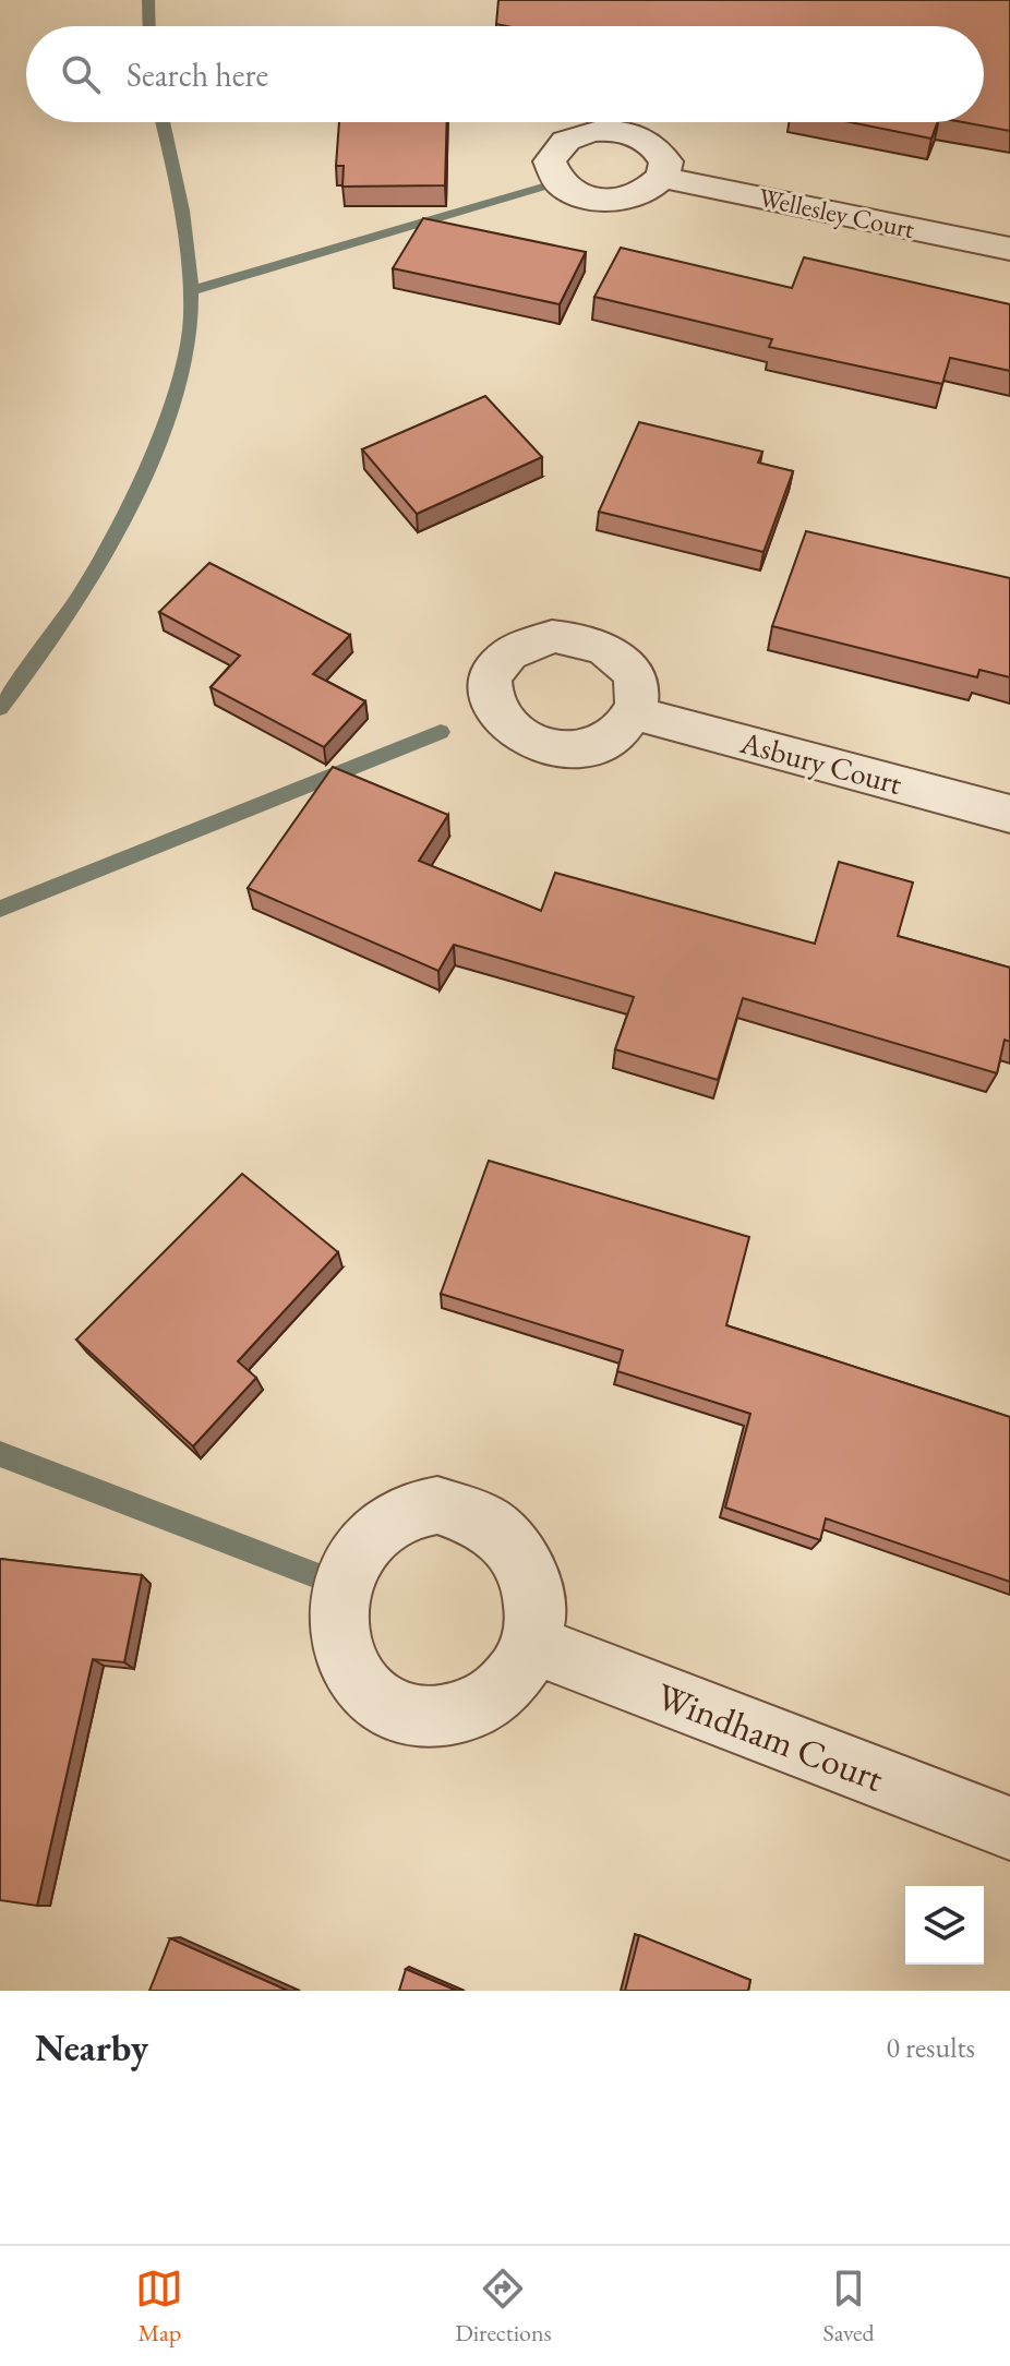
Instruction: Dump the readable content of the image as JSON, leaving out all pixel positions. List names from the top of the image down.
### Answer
{
  "streets": {
    "street": ["Wellesley Court", "Asbury Court", "Windham Court"]
  },
  "page": {
    "search": "Search here",
    "heading": ["Nearby", "0 results"],
    "nav": ["Map", "Directions", "Saved"]
  }
}
